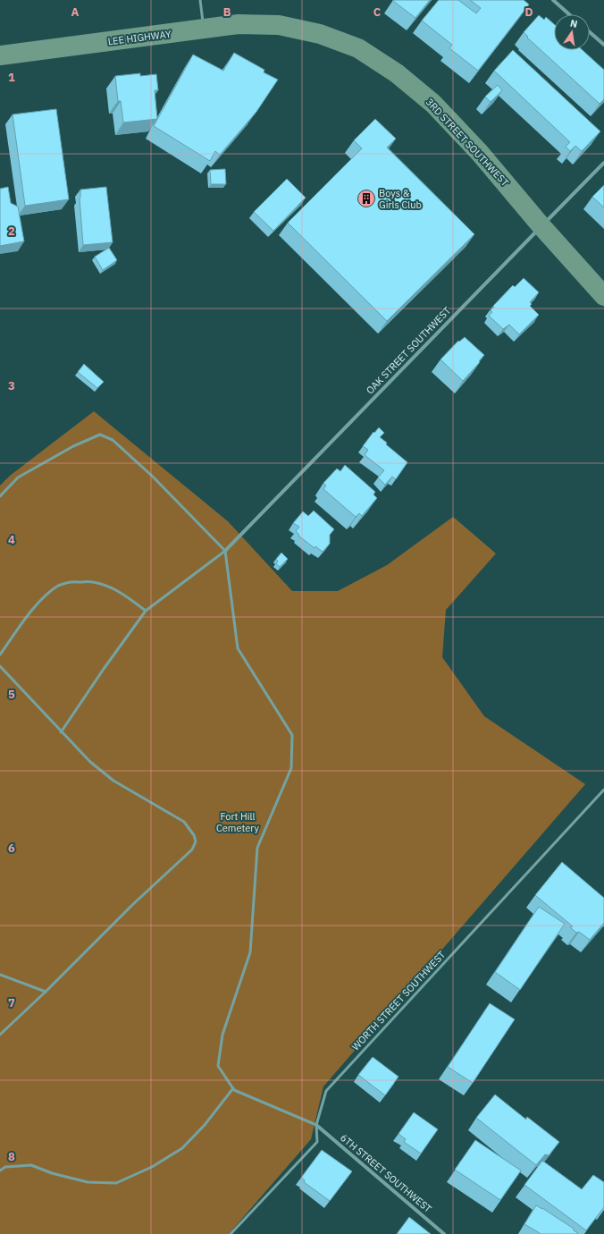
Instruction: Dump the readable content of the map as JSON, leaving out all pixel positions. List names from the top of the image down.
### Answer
{
  "streets": {
    "main road": ["LEE HIGHWAY", "3RD STREET SOUTHWEST"],
    "street": ["OAK STREET SOUTHWEST", "6TH STREET SOUTHWEST"],
    "lane": ["WORTH STREET SOUTHWEST"]
  },
  "crossings": [
    ["LEE HIGHWAY", "3RD STREET SOUTHWEST"],
    ["3RD STREET SOUTHWEST", "OAK STREET SOUTHWEST"],
    ["WORTH STREET SOUTHWEST", "6TH STREET SOUTHWEST"]
  ],
  "parks": ["Fort Hill Cemetery"],
  "places": {
    "building": ["Boys & Girls Club"]
  },
  "north": "top",
  "grid": {
    "columns": [
      "A",
      "B",
      "C",
      "D"
    ],
    "rows": [
      "1",
      "2",
      "3",
      "4",
      "5",
      "6",
      "7",
      "8"
    ]
  }
}
